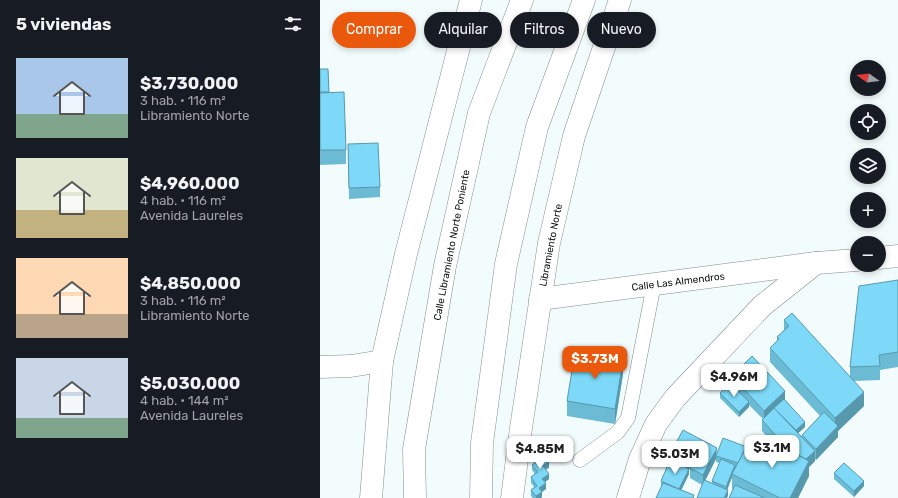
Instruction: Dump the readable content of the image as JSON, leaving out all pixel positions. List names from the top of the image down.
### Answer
{
  "streets": {
    "main road": ["Calle Libramiento Norte Poniente", "Libramiento Norte", "Calle Las Almendros"]
  },
  "crossings": [
    ["Libramiento Norte", "Calle Las Almendros"]
  ],
  "north": "left",
  "page": {
    "heading": "5 viviendas",
    "chip": [
      "Comprar",
      "Alquilar",
      "Filtros",
      "Nuevo"
    ],
    "list": [
      {
        "name": "$3,730,000",
        "note": "3 hab. · 116 m² · Libramiento Norte"
      },
      {
        "name": "$4,960,000",
        "note": "4 hab. · 116 m² · Avenida Laureles"
      },
      {
        "name": "$4,850,000",
        "note": "3 hab. · 116 m² · Libramiento Norte"
      },
      {
        "name": "$5,030,000",
        "note": "4 hab. · 144 m² · Avenida Laureles"
      }
    ],
    "map_buttons": ["+", "−"],
    "price": [
      "$3.73M",
      "$4.96M",
      "$3.1M",
      "$4.85M",
      "$5.03M"
    ]
  }
}
